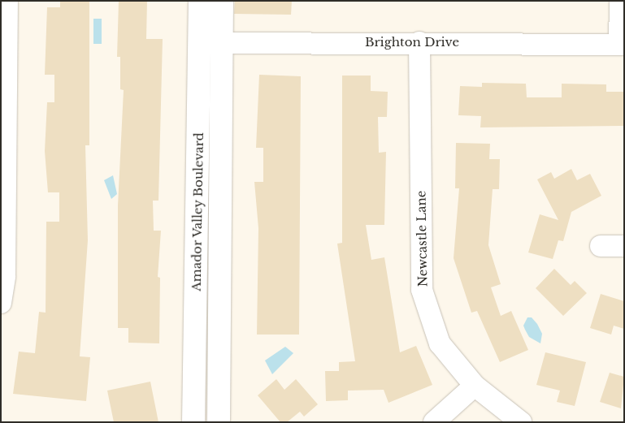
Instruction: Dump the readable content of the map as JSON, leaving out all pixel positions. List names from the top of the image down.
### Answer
{
  "streets": {
    "street": ["Brighton Drive", "Amador Valley Boulevard", "Newcastle Lane"]
  },
  "crossings": [
    ["Brighton Drive", "Amador Valley Boulevard"],
    ["Brighton Drive", "Newcastle Lane"]
  ]
}
